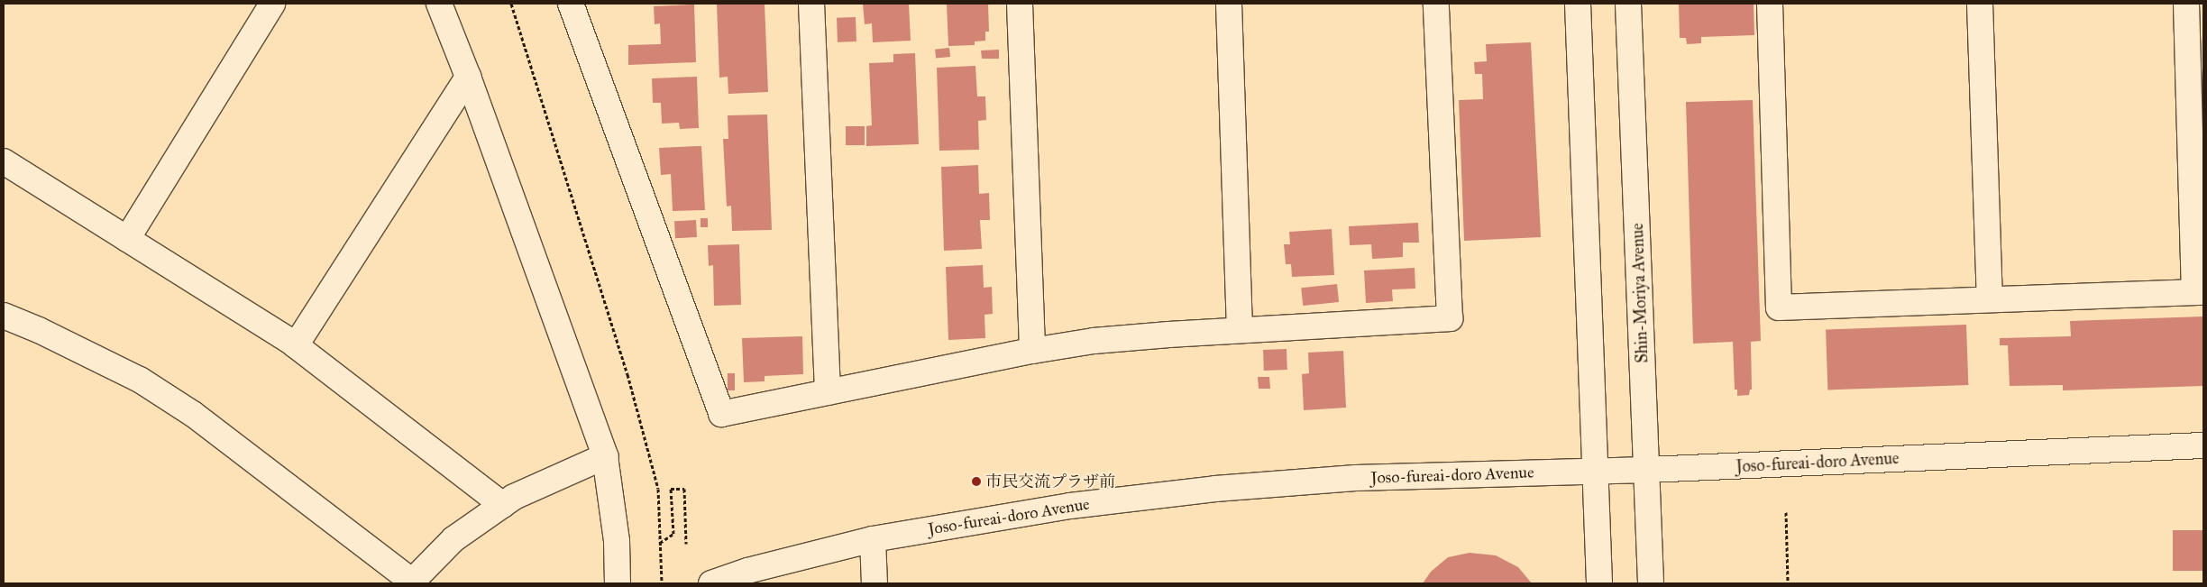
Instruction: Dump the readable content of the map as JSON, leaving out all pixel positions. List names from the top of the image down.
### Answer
{
  "streets": {
    "street": ["Shin-Moriya Avenue", "Joso-fureai-doro Avenue"]
  },
  "crossings": [
    ["Shin-Moriya Avenue", "Joso-fureai-doro Avenue"]
  ],
  "places": ["市民交流プラザ前"]
}
